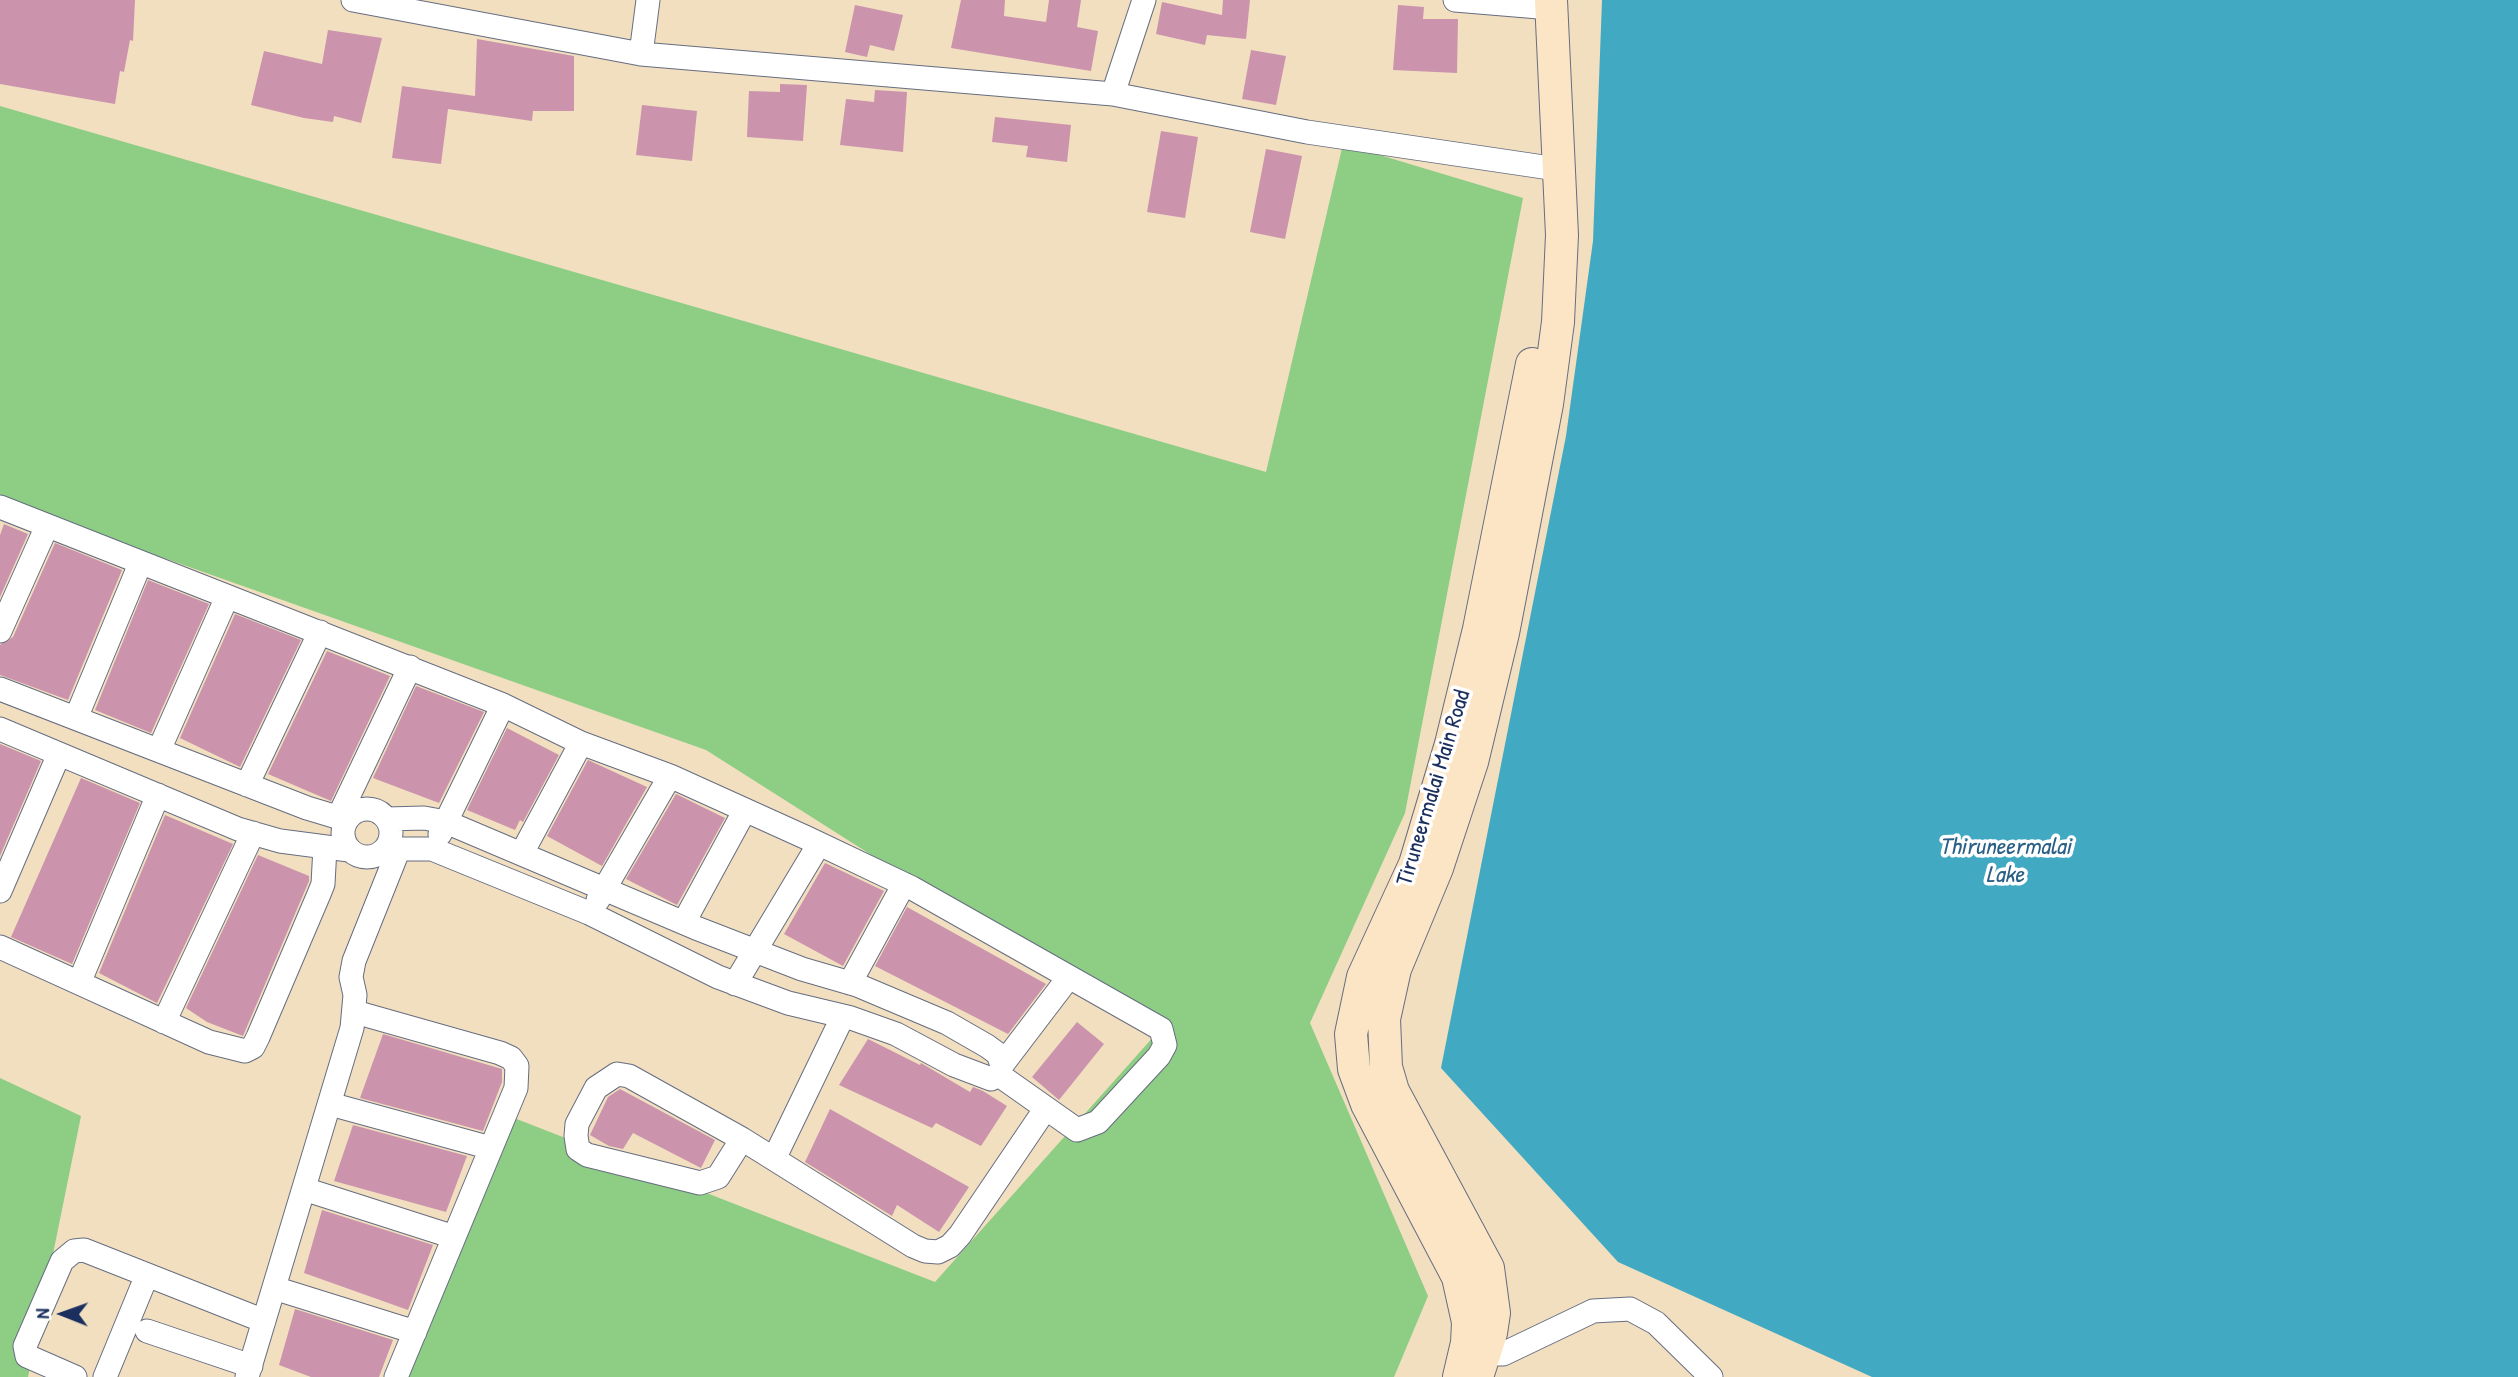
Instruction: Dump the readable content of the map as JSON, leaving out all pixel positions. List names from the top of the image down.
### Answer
{
  "streets": {
    "main road": ["Tiruneermalai Main Road"]
  },
  "water": ["Thiruneermalai Lake"],
  "north": "left"
}
